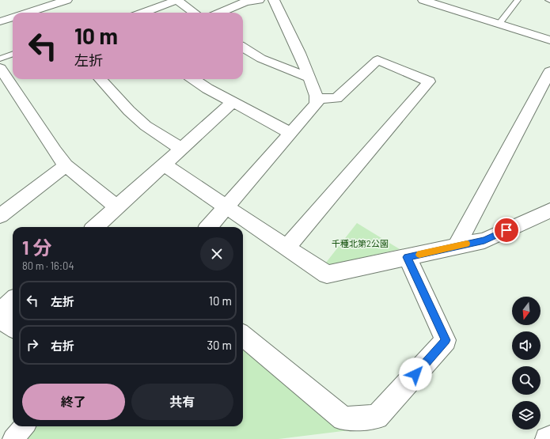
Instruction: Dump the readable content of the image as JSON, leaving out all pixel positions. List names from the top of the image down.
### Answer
{
  "parks": ["千種北第2公園"],
  "north": "bottom",
  "page": {
    "turn": ["10 m", "左折"],
    "heading": ["1 分", "80 m · 16:04"],
    "list": [
      {
        "name": "左折",
        "value": "10 m"
      },
      {
        "name": "右折",
        "value": "30 m"
      }
    ],
    "buttons": ["終了", "共有"]
  }
}
